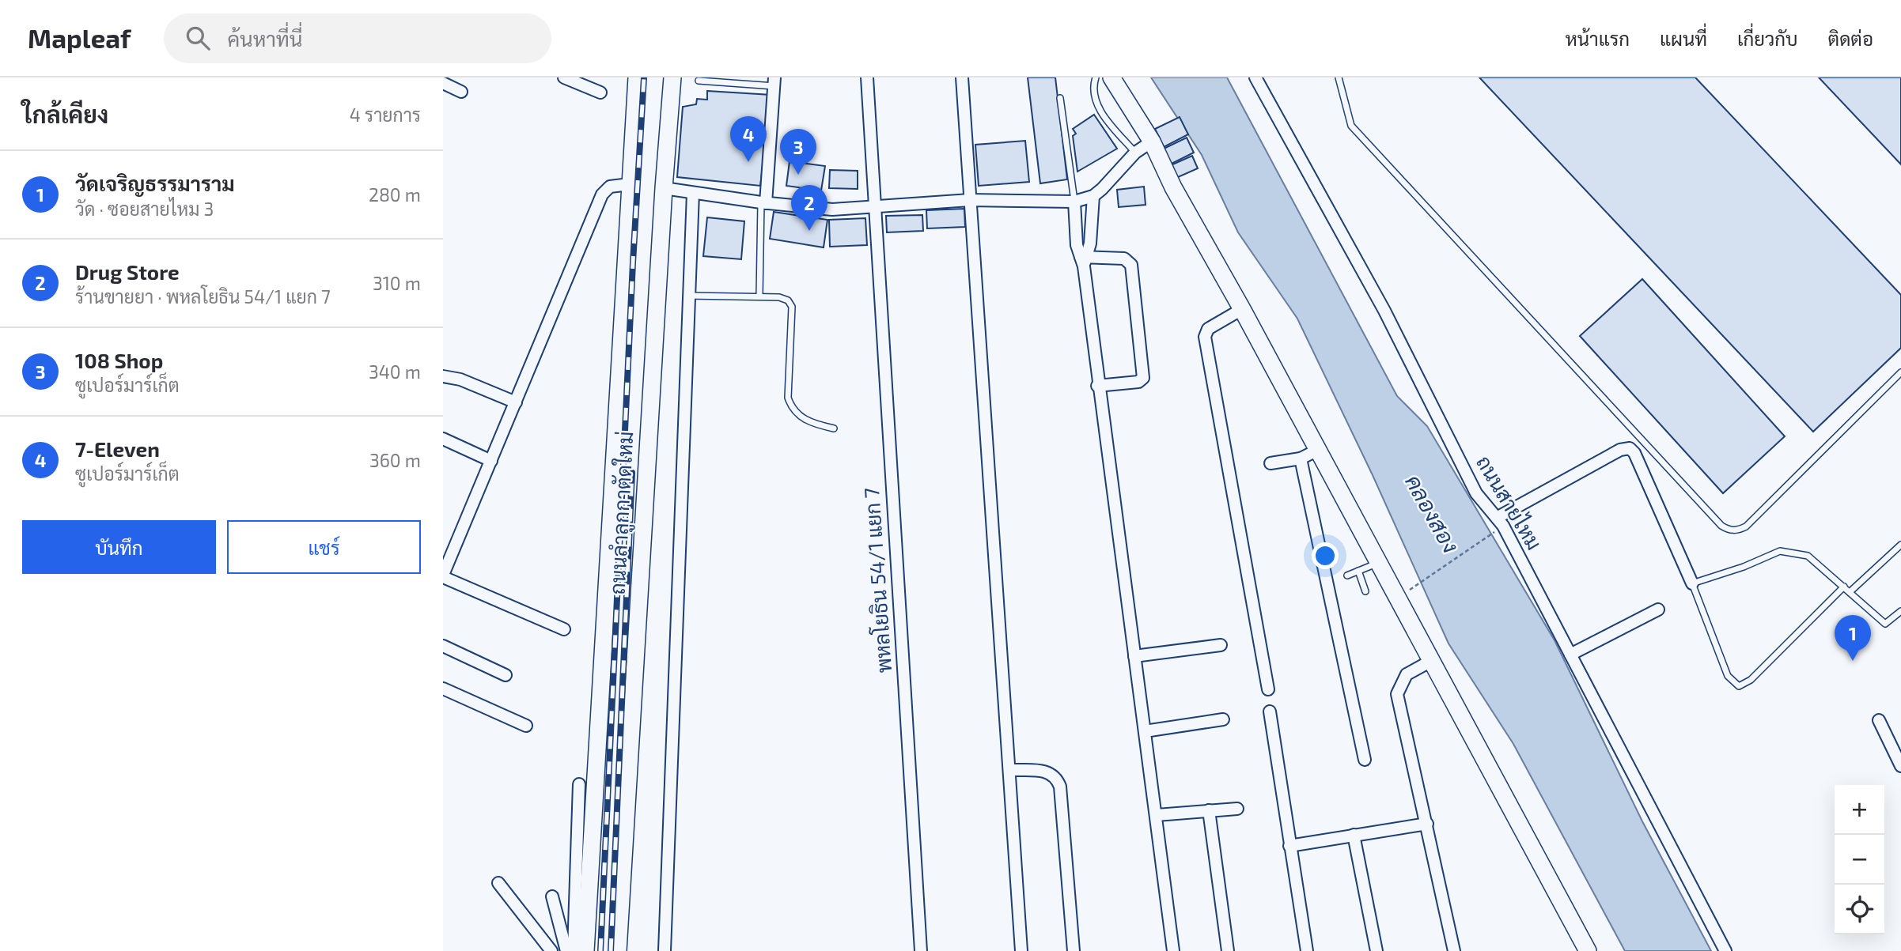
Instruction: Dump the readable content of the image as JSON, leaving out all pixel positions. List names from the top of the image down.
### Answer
{
  "streets": {
    "main road": ["ถนนลำลูกกาตัดใหม่"],
    "street": ["ถนนสายไหม", "พหลโยธิน 54/1 แยก 7"]
  },
  "water": ["คลองสอง"],
  "page": {
    "header": "Mapleaf",
    "search": "ค้นหาที่นี่",
    "nav": [
      "หน้าแรก",
      "แผนที่",
      "เกี่ยวกับ",
      "ติดต่อ"
    ],
    "heading": ["ใกล้เคียง", "4 รายการ"],
    "pins": [
      "4",
      "3",
      "2",
      "1"
    ],
    "list": [
      {
        "mark": "1",
        "name": "วัดเจริญธรรมาราม",
        "note": "วัด · ซอยสายไหม 3",
        "value": "280 m"
      },
      {
        "mark": "2",
        "name": "Drug Store",
        "note": "ร้านขายยา · พหลโยธิน 54/1 แยก 7",
        "value": "310 m"
      },
      {
        "mark": "3",
        "name": "108 Shop",
        "note": "ซูเปอร์มาร์เก็ต",
        "value": "340 m"
      },
      {
        "mark": "4",
        "name": "7-Eleven",
        "note": "ซูเปอร์มาร์เก็ต",
        "value": "360 m"
      }
    ],
    "buttons": ["บันทึก", "แชร์"],
    "map_buttons": ["+", "−"]
  }
}
